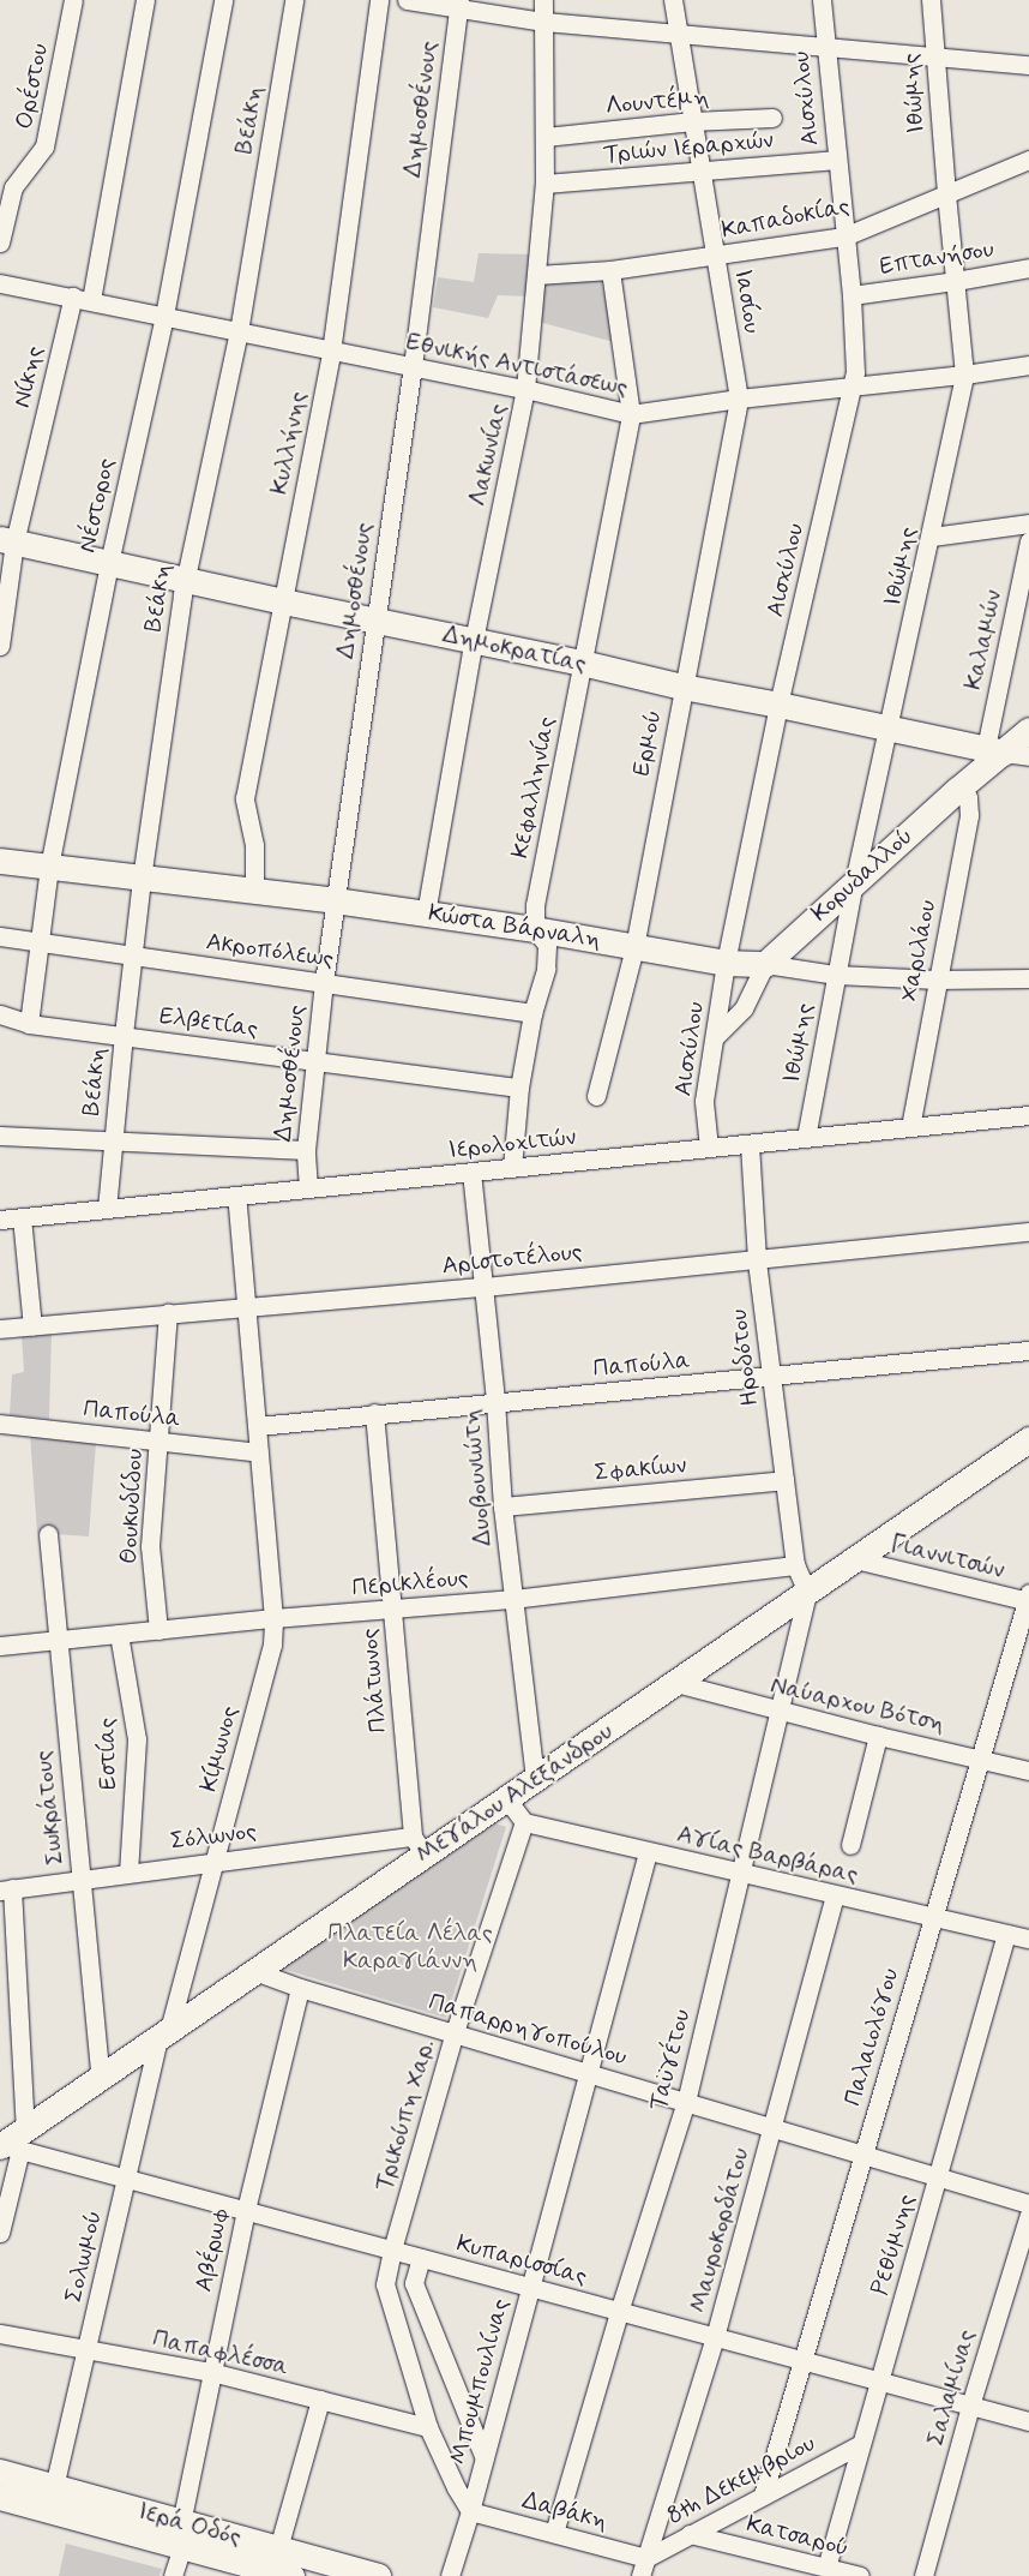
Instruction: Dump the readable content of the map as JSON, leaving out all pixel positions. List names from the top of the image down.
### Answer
{
  "streets": {
    "street": [
      "Ορέστου",
      "Ιθώμης",
      "Αισχύλου",
      "Λουντέμη",
      "Δημοσθένους",
      "Βεάκη",
      "Τριών Ιεραρχών",
      "Καπαδοκίας",
      "Επτανήσου",
      "Ιασίου",
      "Εθνικής Αντιστάσεως",
      "Νίκης",
      "Κυλλήνης",
      "Λακωνίας",
      "Νέστορος",
      "Καλαμών",
      "Δημοκρατίας",
      "Ερμού",
      "Κεφαλληνίας",
      "Κορυδαλλού",
      "Κώστα Βάρναλη",
      "Ακροπόλεως",
      "Χαριλάου",
      "Ελβετίας",
      "Ιερολοχιτών",
      "Αριστοτέλους",
      "Ηροδότου",
      "Παπούλα",
      "Σφακίων",
      "Δυοβουνιώτη",
      "Θουκυδίδου",
      "Γιαννιτσών",
      "Περικλέους",
      "Πλάτωνος",
      "Ναύαρχου Βότση",
      "Κίμωνος",
      "Εστίας",
      "Μεγάλου Αλεξάνδρου",
      "Σωκράτους",
      "Σόλωνος",
      "Αγίας Βαρβάρας",
      "Παπαρρηγοπούλου",
      "Παλαιολόγου",
      "Ταϋγέτου",
      "Τρικούπη Χαρ.",
      "Μαυροκορδάτου",
      "Ρεθύμνης",
      "Αβέρωφ",
      "Σολωμού",
      "Κυπαρισσίας",
      "Παπαφλέσσα",
      "Μπουμπουλίνας",
      "Σαλαμίνας",
      "8th Δεκεμβριου",
      "Δαβάκη",
      "Ιερά Οδός",
      "Κατσαρού"
    ]
  },
  "crossings": [
    ["Ιθώμης", "Καπαδοκίας"],
    ["Ιθώμης", "Επτανήσου"],
    ["Ιθώμης", "Εθνικής Αντιστάσεως"],
    ["Ιθώμης", "Δημοκρατίας"],
    ["Ιθώμης", "Κορυδαλλού"],
    ["Ιθώμης", "Κώστα Βάρναλη"],
    ["Ιθώμης", "Ιερολοχιτών"],
    ["Αισχύλου", "Τριών Ιεραρχών"],
    ["Αισχύλου", "Καπαδοκίας"],
    ["Αισχύλου", "Επτανήσου"],
    ["Αισχύλου", "Εθνικής Αντιστάσεως"],
    ["Αισχύλου", "Δημοκρατίας"],
    ["Αισχύλου", "Κορυδαλλού"],
    ["Αισχύλου", "Κώστα Βάρναλη"],
    ["Αισχύλου", "Ιερολοχιτών"],
    ["Λουντέμη", "Ιασίου"],
    ["Λουντέμη", "Λακωνίας"],
    ["Δημοσθένους", "Εθνικής Αντιστάσεως"],
    ["Δημοσθένους", "Δημοκρατίας"],
    ["Δημοσθένους", "Κώστα Βάρναλη"],
    ["Δημοσθένους", "Ακροπόλεως"],
    ["Δημοσθένους", "Ελβετίας"],
    ["Δημοσθένους", "Ιερολοχιτών"],
    ["Βεάκη", "Εθνικής Αντιστάσεως"],
    ["Βεάκη", "Δημοκρατίας"],
    ["Βεάκη", "Κώστα Βάρναλη"],
    ["Βεάκη", "Ακροπόλεως"],
    ["Βεάκη", "Ελβετίας"],
    ["Βεάκη", "Ιερολοχιτών"],
    ["Τριών Ιεραρχών", "Ιασίου"],
    ["Τριών Ιεραρχών", "Λακωνίας"],
    ["Καπαδοκίας", "Ιασίου"],
    ["Καπαδοκίας", "Λακωνίας"],
    ["Καπαδοκίας", "Κεφαλληνίας"],
    ["Ιασίου", "Εθνικής Αντιστάσεως"],
    ["Ιασίου", "Ερμού"],
    ["Εθνικής Αντιστάσεως", "Νίκης"],
    ["Εθνικής Αντιστάσεως", "Κυλλήνης"],
    ["Εθνικής Αντιστάσεως", "Λακωνίας"],
    ["Εθνικής Αντιστάσεως", "Νέστορος"],
    ["Εθνικής Αντιστάσεως", "Ερμού"],
    ["Εθνικής Αντιστάσεως", "Κεφαλληνίας"],
    ["Νίκης", "Δημοκρατίας"],
    ["Κυλλήνης", "Δημοκρατίας"],
    ["Κυλλήνης", "Κώστα Βάρναλη"],
    ["Λακωνίας", "Δημοκρατίας"],
    ["Λακωνίας", "Κώστα Βάρναλη"],
    ["Νέστορος", "Δημοκρατίας"],
    ["Νέστορος", "Κώστα Βάρναλη"],
    ["Νέστορος", "Ακροπόλεως"],
    ["Νέστορος", "Ελβετίας"],
    ["Καλαμών", "Δημοκρατίας"],
    ["Καλαμών", "Κορυδαλλού"],
    ["Δημοκρατίας", "Ερμού"],
    ["Δημοκρατίας", "Κεφαλληνίας"],
    ["Δημοκρατίας", "Κορυδαλλού"],
    ["Ερμού", "Κώστα Βάρναλη"],
    ["Κεφαλληνίας", "Κώστα Βάρναλη"],
    ["Κεφαλληνίας", "Ακροπόλεως"],
    ["Κεφαλληνίας", "Ελβετίας"],
    ["Κεφαλληνίας", "Ιερολοχιτών"],
    ["Κορυδαλλού", "Κώστα Βάρναλη"],
    ["Κορυδαλλού", "Χαριλάου"],
    ["Κώστα Βάρναλη", "Χαριλάου"],
    ["Χαριλάου", "Ιερολοχιτών"],
    ["Ιερολοχιτών", "Ηροδότου"],
    ["Ιερολοχιτών", "Δυοβουνιώτη"],
    ["Αριστοτέλους", "Ηροδότου"],
    ["Αριστοτέλους", "Δυοβουνιώτη"],
    ["Αριστοτέλους", "Θουκυδίδου"],
    ["Ηροδότου", "Παπούλα"],
    ["Ηροδότου", "Σφακίων"],
    ["Ηροδότου", "Περικλέους"],
    ["Παπούλα", "Δυοβουνιώτη"],
    ["Παπούλα", "Θουκυδίδου"],
    ["Παπούλα", "Πλάτωνος"],
    ["Σφακίων", "Δυοβουνιώτη"],
    ["Δυοβουνιώτη", "Περικλέους"],
    ["Δυοβουνιώτη", "Μεγάλου Αλεξάνδρου"],
    ["Θουκυδίδου", "Περικλέους"],
    ["Γιαννιτσών", "Μεγάλου Αλεξάνδρου"],
    ["Γιαννιτσών", "Παλαιολόγου"],
    ["Περικλέους", "Πλάτωνος"],
    ["Περικλέους", "Κίμωνος"],
    ["Περικλέους", "Εστίας"],
    ["Περικλέους", "Σωκράτους"],
    ["Πλάτωνος", "Μεγάλου Αλεξάνδρου"],
    ["Πλάτωνος", "Σόλωνος"],
    ["Ναύαρχου Βότση", "Μεγάλου Αλεξάνδρου"],
    ["Ναύαρχου Βότση", "Παλαιολόγου"],
    ["Ναύαρχου Βότση", "Ταϋγέτου"],
    ["Κίμωνος", "Μεγάλου Αλεξάνδρου"],
    ["Κίμωνος", "Σόλωνος"],
    ["Κίμωνος", "Σολωμού"],
    ["Εστίας", "Σόλωνος"],
    ["Μεγάλου Αλεξάνδρου", "Σωκράτους"],
    ["Μεγάλου Αλεξάνδρου", "Σόλωνος"],
    ["Μεγάλου Αλεξάνδρου", "Παπαρρηγοπούλου"],
    ["Μεγάλου Αλεξάνδρου", "Ταϋγέτου"],
    ["Μεγάλου Αλεξάνδρου", "Σολωμού"],
    ["Μεγάλου Αλεξάνδρου", "Κυπαρισσίας"],
    ["Σωκράτους", "Σόλωνος"],
    ["Αγίας Βαρβάρας", "Παλαιολόγου"],
    ["Αγίας Βαρβάρας", "Ταϋγέτου"],
    ["Αγίας Βαρβάρας", "Τρικούπη Χαρ."],
    ["Αγίας Βαρβάρας", "Μαυροκορδάτου"],
    ["Αγίας Βαρβάρας", "Ρεθύμνης"],
    ["Αγίας Βαρβάρας", "Μπουμπουλίνας"],
    ["Παπαρρηγοπούλου", "Παλαιολόγου"],
    ["Παπαρρηγοπούλου", "Ταϋγέτου"],
    ["Παπαρρηγοπούλου", "Τρικούπη Χαρ."],
    ["Παπαρρηγοπούλου", "Μαυροκορδάτου"],
    ["Παπαρρηγοπούλου", "Ρεθύμνης"],
    ["Παπαρρηγοπούλου", "Αβέρωφ"],
    ["Παπαρρηγοπούλου", "Μπουμπουλίνας"],
    ["Παλαιολόγου", "Κυπαρισσίας"],
    ["Παλαιολόγου", "8th Δεκεμβριου"],
    ["Ταϋγέτου", "Κυπαρισσίας"],
    ["Ταϋγέτου", "Δαβάκη"],
    ["Τρικούπη Χαρ.", "Κυπαρισσίας"],
    ["Τρικούπη Χαρ.", "Παπαφλέσσα"],
    ["Τρικούπη Χαρ.", "Μπουμπουλίνας"],
    ["Τρικούπη Χαρ.", "Δαβάκη"],
    ["Μαυροκορδάτου", "Κυπαρισσίας"],
    ["Μαυροκορδάτου", "8th Δεκεμβριου"],
    ["Μαυροκορδάτου", "Δαβάκη"],
    ["Ρεθύμνης", "Κυπαρισσίας"],
    ["Ρεθύμνης", "8th Δεκεμβριου"],
    ["Ρεθύμνης", "Κατσαρού"],
    ["Αβέρωφ", "Κυπαρισσίας"],
    ["Αβέρωφ", "Παπαφλέσσα"],
    ["Αβέρωφ", "Ιερά Οδός"],
    ["Σολωμού", "Κυπαρισσίας"],
    ["Σολωμού", "Παπαφλέσσα"],
    ["Σολωμού", "Ιερά Οδός"],
    ["Κυπαρισσίας", "Μπουμπουλίνας"],
    ["Κυπαρισσίας", "Σαλαμίνας"],
    ["Μπουμπουλίνας", "Δαβάκη"],
    ["8th Δεκεμβριου", "Δαβάκη"],
    ["8th Δεκεμβριου", "Κατσαρού"]
  ],
  "parks": ["Πλατεία Λέλας Καραγιάννη"]
}
